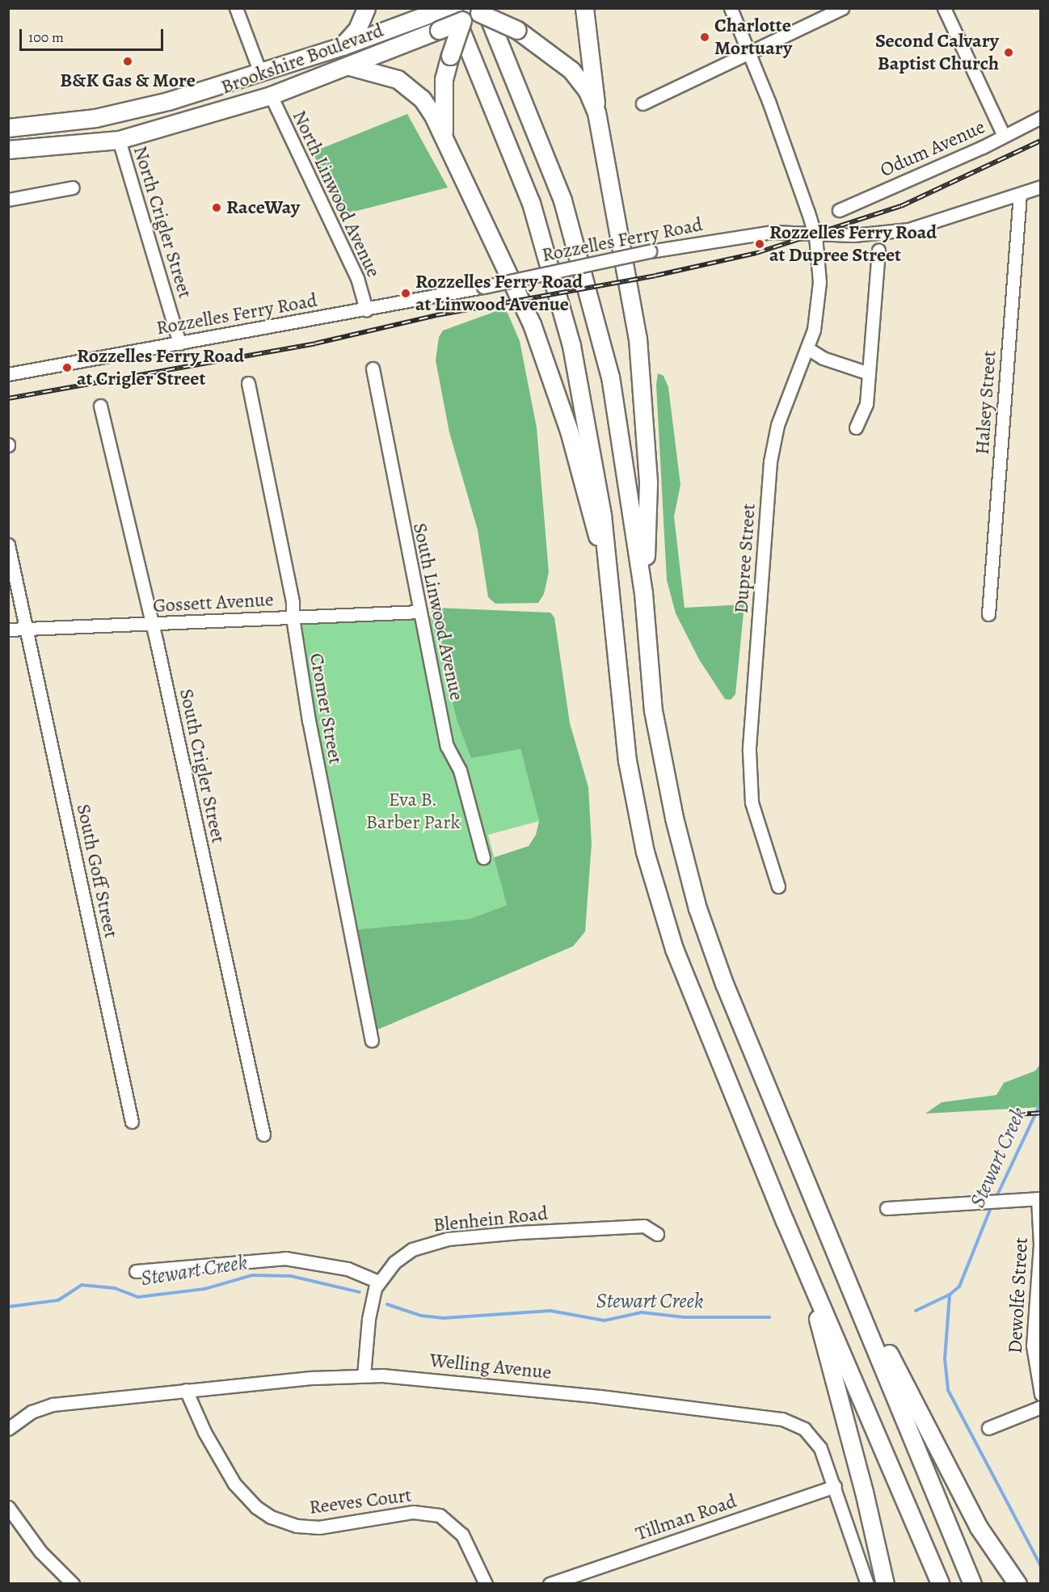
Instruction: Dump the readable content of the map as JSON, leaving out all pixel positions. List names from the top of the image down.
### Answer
{
  "streets": {
    "highway": ["Brookshire Boulevard"],
    "street": [
      "Odum Avenue",
      "North Linwood Avenue",
      "North Crigler Street",
      "Rozzelles Ferry Road",
      "Halsey Street",
      "Dupree Street",
      "Gossett Avenue",
      "South Linwood Avenue",
      "Cromer Street",
      "South Crigler Street",
      "South Goff Street",
      "Blenhein Road",
      "Dewolfe Street",
      "Welling Avenue",
      "Reeves Court",
      "Tillman Road"
    ]
  },
  "crossings": [
    ["Brookshire Boulevard", "North Linwood Avenue"],
    ["Brookshire Boulevard", "North Crigler Street"],
    ["North Linwood Avenue", "Rozzelles Ferry Road"],
    ["North Crigler Street", "Rozzelles Ferry Road"],
    ["Rozzelles Ferry Road", "Halsey Street"],
    ["Rozzelles Ferry Road", "Dupree Street"],
    ["Gossett Avenue", "South Linwood Avenue"],
    ["Gossett Avenue", "Cromer Street"],
    ["Gossett Avenue", "South Crigler Street"],
    ["Gossett Avenue", "South Goff Street"],
    ["Blenhein Road", "Welling Avenue"],
    ["Welling Avenue", "Reeves Court"],
    ["Welling Avenue", "Tillman Road"]
  ],
  "water": ["Stewart Creek"],
  "parks": ["Eva B. Barber Park"],
  "places": [
    "Charlotte Mortuary",
    "Second Calvary Baptist Church",
    "B&K Gas & More",
    "RaceWay",
    "Rozzelles Ferry Road at Dupree Street",
    "Rozzelles Ferry Road at Linwood Avenue",
    "Rozzelles Ferry Road at Crigler Street"
  ],
  "scale_bar": "100 m"
}
